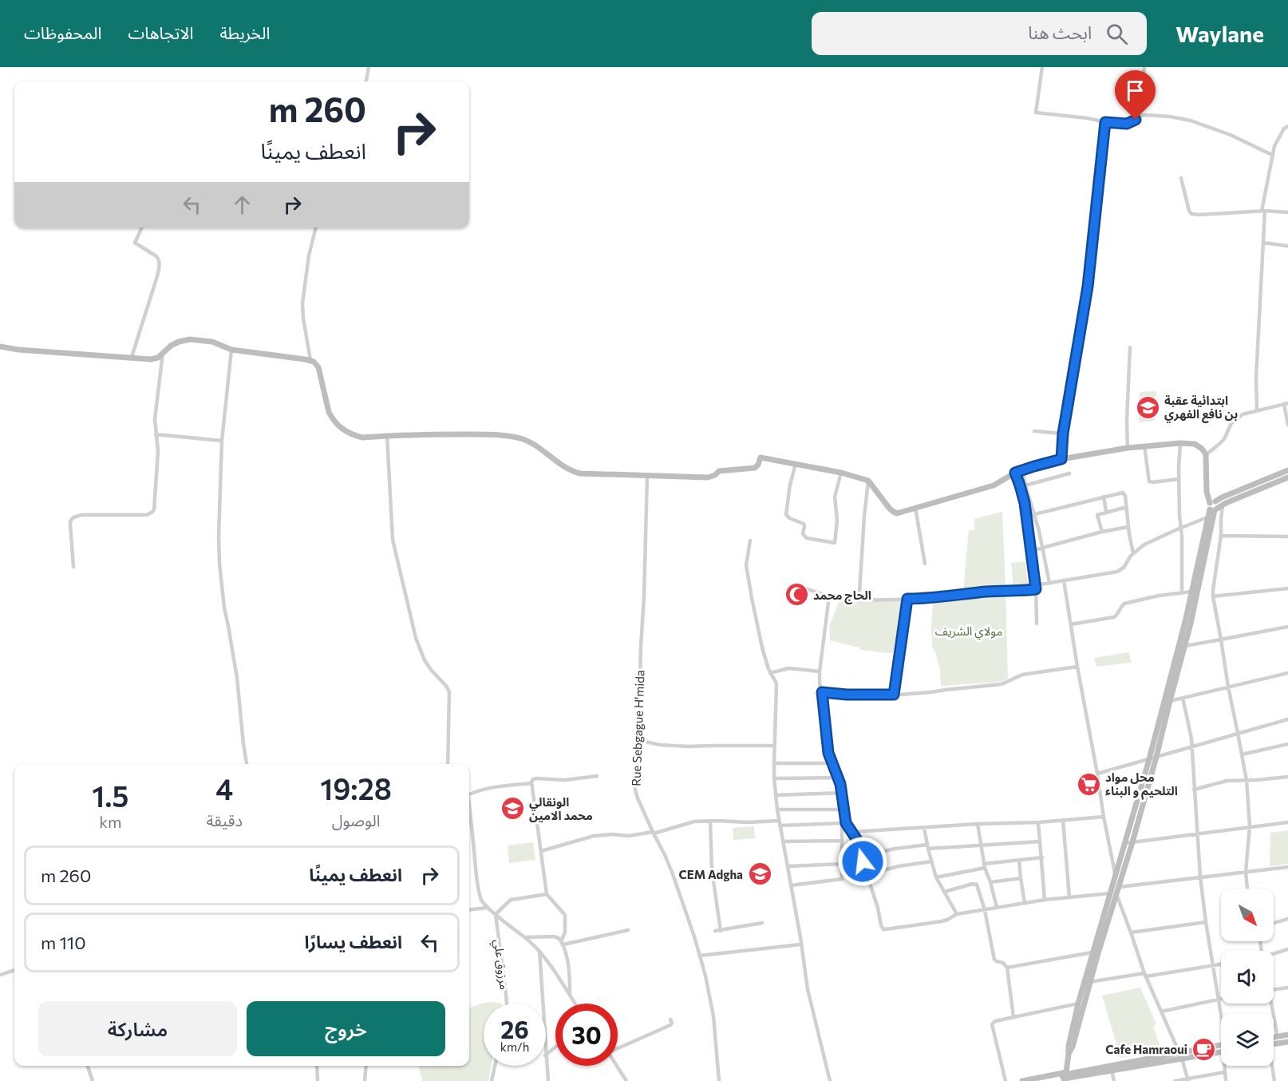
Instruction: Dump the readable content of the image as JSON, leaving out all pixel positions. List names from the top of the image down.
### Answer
{
  "streets": {
    "street": ["Rue Sebgague H'mida", "مرزوق علي"]
  },
  "parks": ["مولاي الشريف"],
  "places": {
    "school or university": ["ابتدائية عقبة بن نافع الفهري", "الونقالي محمد الامين", "CEM Adgha"],
    "mosque": ["الحاج محمد"],
    "supermarket": ["محل مواد التلحيم و البناء"],
    "cafe": ["Cafe Hamraoui"]
  },
  "north": "bottom right",
  "page": {
    "header": "Waylane",
    "search": "ابحث هنا",
    "nav": ["الخريطة", "الاتجاهات", "المحفوظات"],
    "turn": ["260 m", "انعطف يمينًا"],
    "eta": [
      "19:28",
      "الوصول",
      "4",
      "دقيقة",
      "1.5",
      "km"
    ],
    "list": [
      {
        "name": "انعطف يمينًا",
        "value": "260 m"
      },
      {
        "name": "انعطف يسارًا",
        "value": "110 m"
      }
    ],
    "buttons": ["خروج", "مشاركة"],
    "speed": "26 km/h",
    "limit": "30"
  }
}
